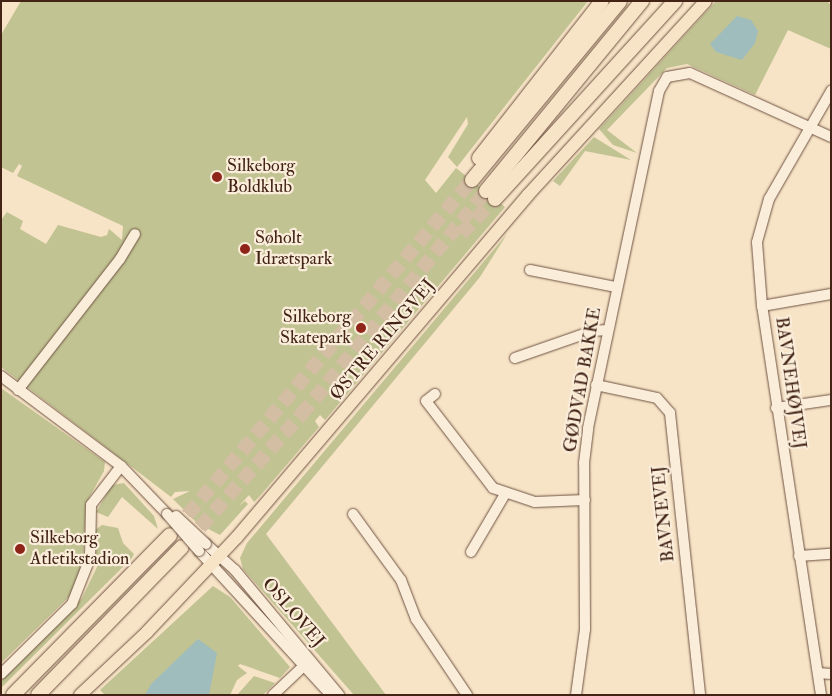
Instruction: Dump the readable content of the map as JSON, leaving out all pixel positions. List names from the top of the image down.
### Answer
{
  "streets": {
    "main road": ["ØSTRE RINGVEJ"],
    "street": [
      "GØDVAD BAKKE",
      "BAVNEHØJVEJ",
      "BAVNEVEJ",
      "OSLOVEJ"
    ]
  },
  "crossings": [
    ["ØSTRE RINGVEJ", "OSLOVEJ"],
    ["GØDVAD BAKKE", "BAVNEHØJVEJ"],
    ["GØDVAD BAKKE", "BAVNEVEJ"]
  ],
  "places": [
    "Silkeborg Boldklub",
    "Søholt Idrætspark",
    "Silkeborg Skatepark",
    "Silkeborg Atletikstadion"
  ]
}
